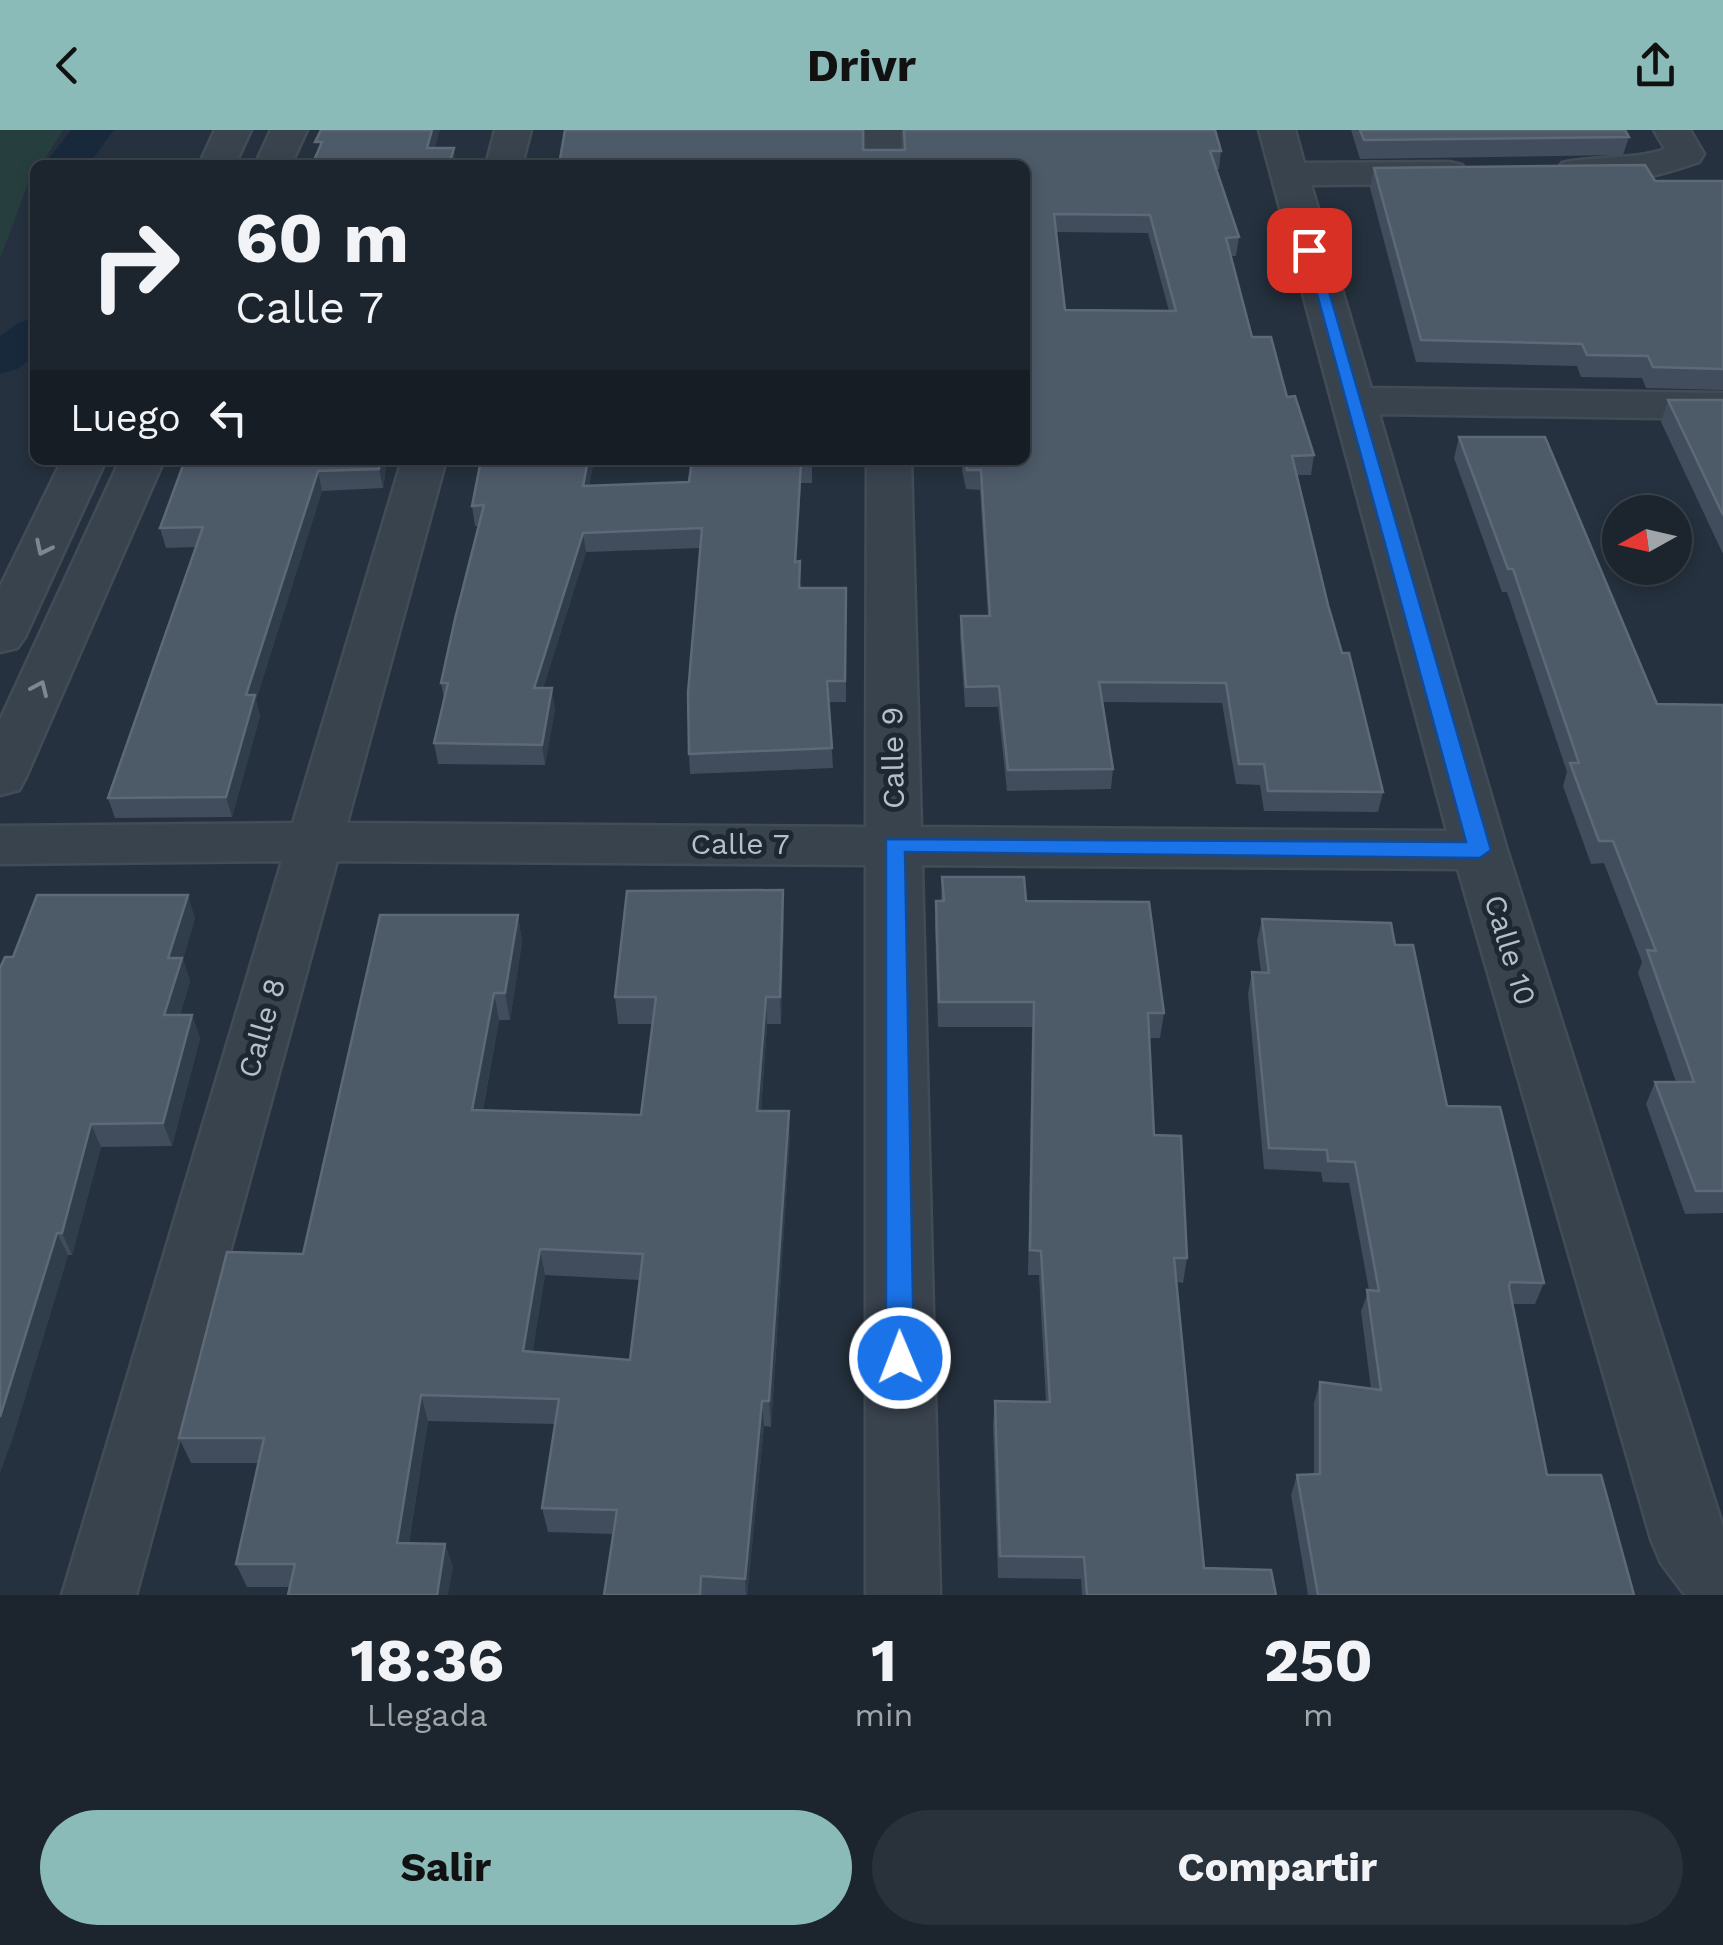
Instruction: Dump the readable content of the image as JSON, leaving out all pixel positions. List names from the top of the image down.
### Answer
{
  "streets": {
    "street": [
      "Calle 9",
      "Calle 7",
      "Calle 10",
      "Calle 8"
    ]
  },
  "crossings": [
    ["Calle 9", "Calle 7"],
    ["Calle 7", "Calle 10"],
    ["Calle 7", "Calle 8"]
  ],
  "north": "left",
  "page": {
    "header": "Drivr",
    "turn": ["60 m", "Calle 7"],
    "then": "Luego",
    "eta": [
      "18:36",
      "Llegada",
      "1",
      "min",
      "250",
      "m"
    ],
    "buttons": ["Salir", "Compartir"]
  }
}
